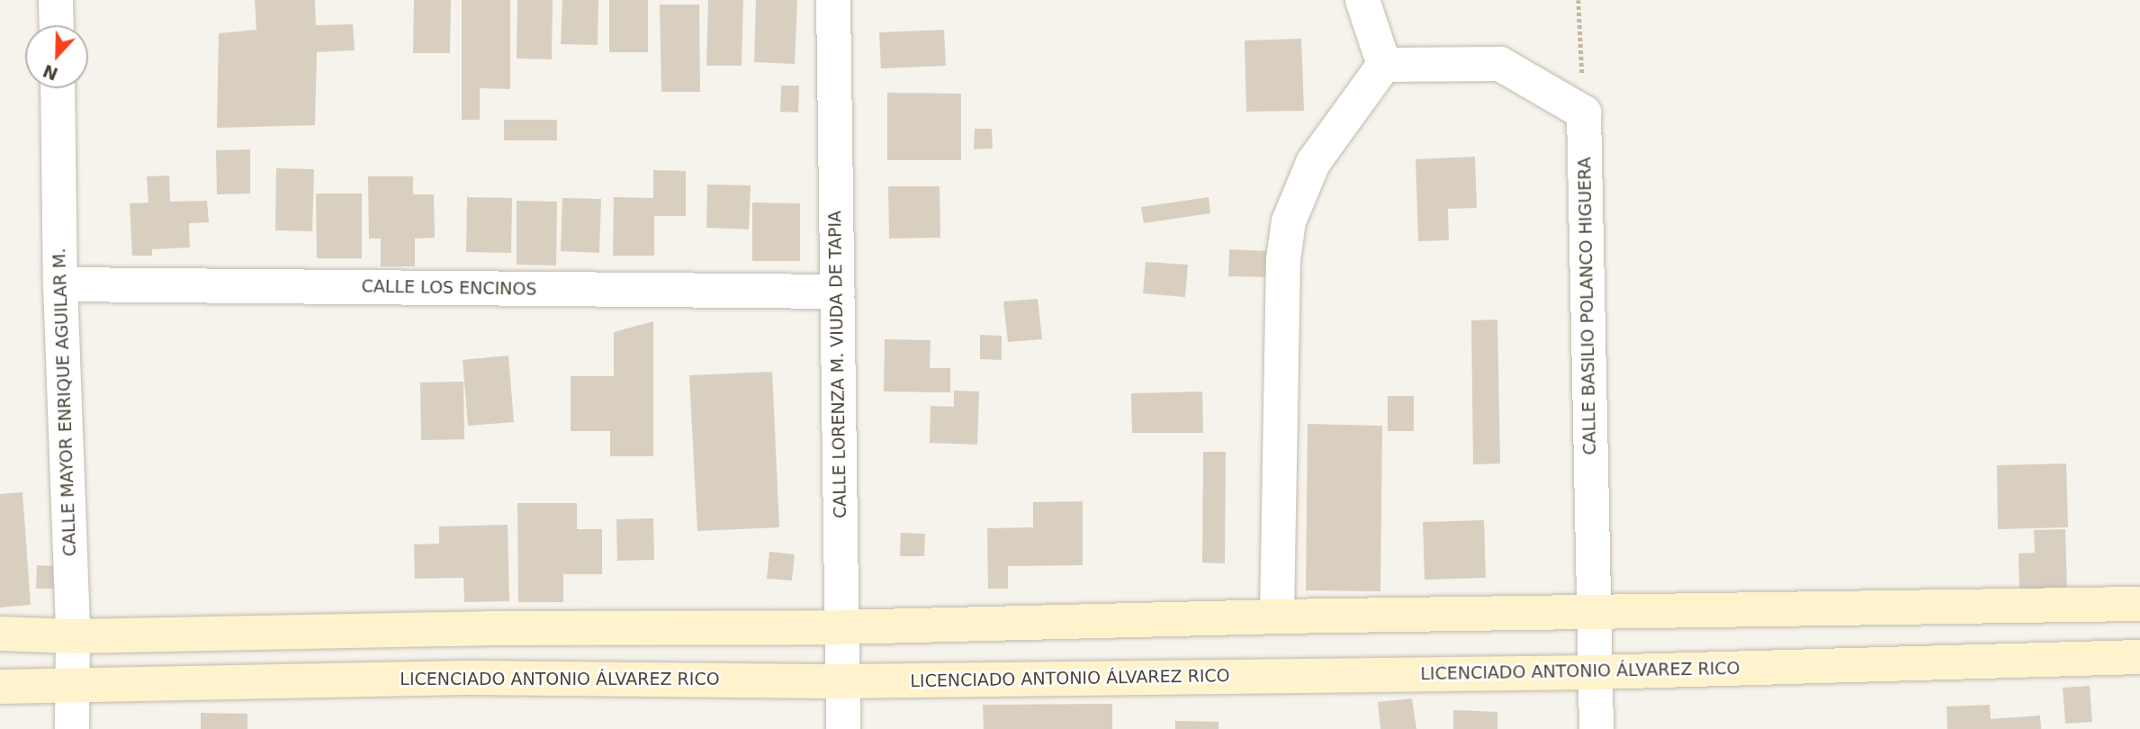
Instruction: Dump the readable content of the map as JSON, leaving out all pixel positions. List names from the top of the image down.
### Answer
{
  "streets": {
    "main road": ["LICENCIADO ANTONIO ÁLVAREZ RICO"],
    "street": [
      "CALLE LOS ENCINOS",
      "CALLE BASILIO POLANCO HIGUERA",
      "CALLE LORENZA M. VIUDA DE TAPIA",
      "CALLE MAYOR ENRIQUE AGUILAR M."
    ]
  },
  "crossings": [
    ["CALLE LOS ENCINOS", "CALLE LORENZA M. VIUDA DE TAPIA"],
    ["CALLE LOS ENCINOS", "CALLE MAYOR ENRIQUE AGUILAR M."],
    ["CALLE BASILIO POLANCO HIGUERA", "LICENCIADO ANTONIO ÁLVAREZ RICO"],
    ["CALLE LORENZA M. VIUDA DE TAPIA", "LICENCIADO ANTONIO ÁLVAREZ RICO"],
    ["CALLE MAYOR ENRIQUE AGUILAR M.", "LICENCIADO ANTONIO ÁLVAREZ RICO"]
  ],
  "north": "bottom"
}
